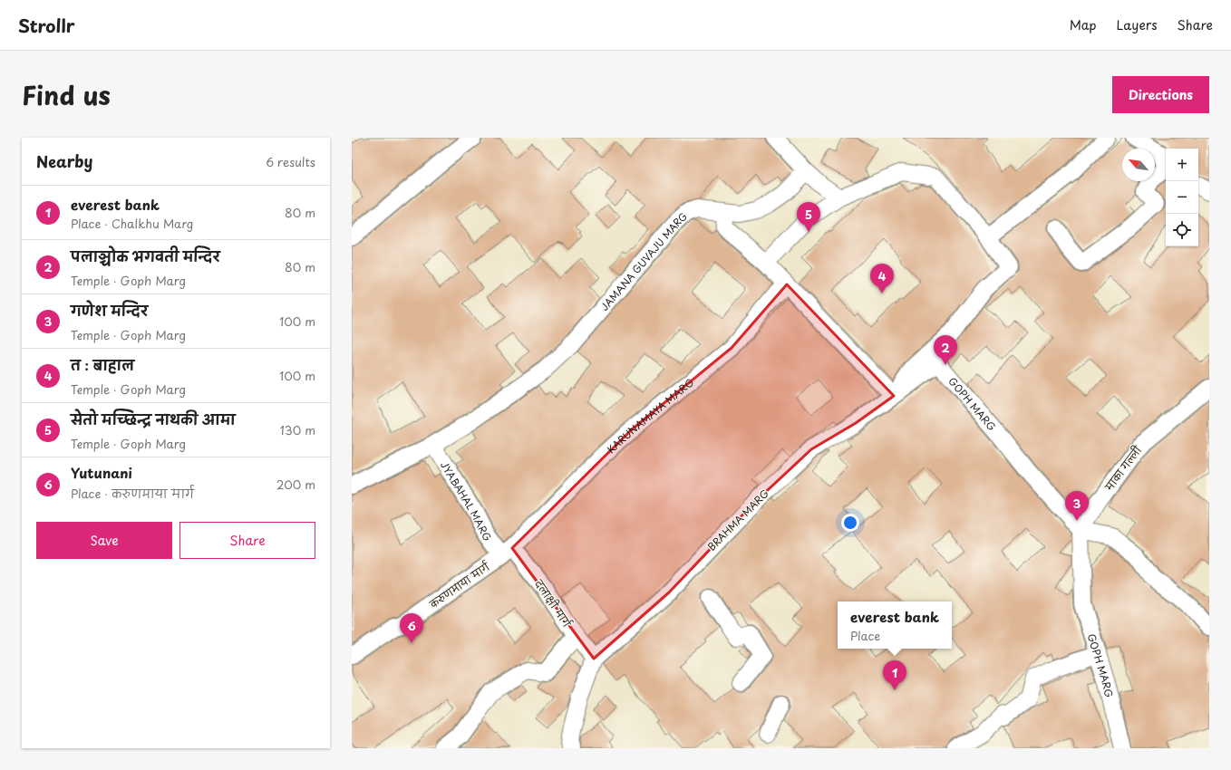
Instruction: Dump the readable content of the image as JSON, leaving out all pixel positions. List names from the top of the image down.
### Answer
{
  "streets": {
    "street": [
      "JAMANA GUVAJU MARG",
      "GOPH MARG",
      "KARUNAMAYA MARG",
      "माका गल्ली",
      "JYABAHAL MARG",
      "BRAHMA MARG",
      "करुणमाया मार्ग",
      "दलाक्षी मार्ग"
    ]
  },
  "crossings": [
    ["JAMANA GUVAJU MARG", "JYABAHAL MARG"],
    ["GOPH MARG", "माका गल्ली"],
    ["GOPH MARG", "BRAHMA MARG"],
    ["KARUNAMAYA MARG", "JYABAHAL MARG"],
    ["KARUNAMAYA MARG", "करुणमाया मार्ग"],
    ["KARUNAMAYA MARG", "दलाक्षी मार्ग"],
    ["JYABAHAL MARG", "करुणमाया मार्ग"],
    ["JYABAHAL MARG", "दलाक्षी मार्ग"],
    ["BRAHMA MARG", "दलाक्षी मार्ग"],
    ["करुणमाया मार्ग", "दलाक्षी मार्ग"]
  ],
  "north": "top left",
  "page": {
    "header": "Strollr",
    "nav": ["Map", "Layers", "Share"],
    "title": "Find us",
    "buttons": [
      "Directions",
      ["Save", "Share"]
    ],
    "heading": ["Nearby", "6 results"],
    "map_buttons": ["+", "−"],
    "list": [
      {
        "mark": "1",
        "name": "everest bank",
        "note": "Place · Chalkhu Marg",
        "value": "80 m"
      },
      {
        "mark": "2",
        "name": "पलाञ्चोक भगवती मन्दिर",
        "note": "Temple · Goph Marg",
        "value": "80 m"
      },
      {
        "mark": "3",
        "name": "गणेश मन्दिर",
        "note": "Temple · Goph Marg",
        "value": "100 m"
      },
      {
        "mark": "4",
        "name": "त : बाहाल",
        "note": "Temple · Goph Marg",
        "value": "100 m"
      },
      {
        "mark": "5",
        "name": "सेतो मच्छिन्द्र नाथकी आमा",
        "note": "Temple · Goph Marg",
        "value": "130 m"
      },
      {
        "mark": "6",
        "name": "Yutunani",
        "note": "Place · करुणमाया मार्ग",
        "value": "200 m"
      }
    ],
    "pins": [
      "5",
      "4",
      "2",
      "3",
      "6",
      "1"
    ],
    "popup": ["everest bank", "Place"]
  }
}
